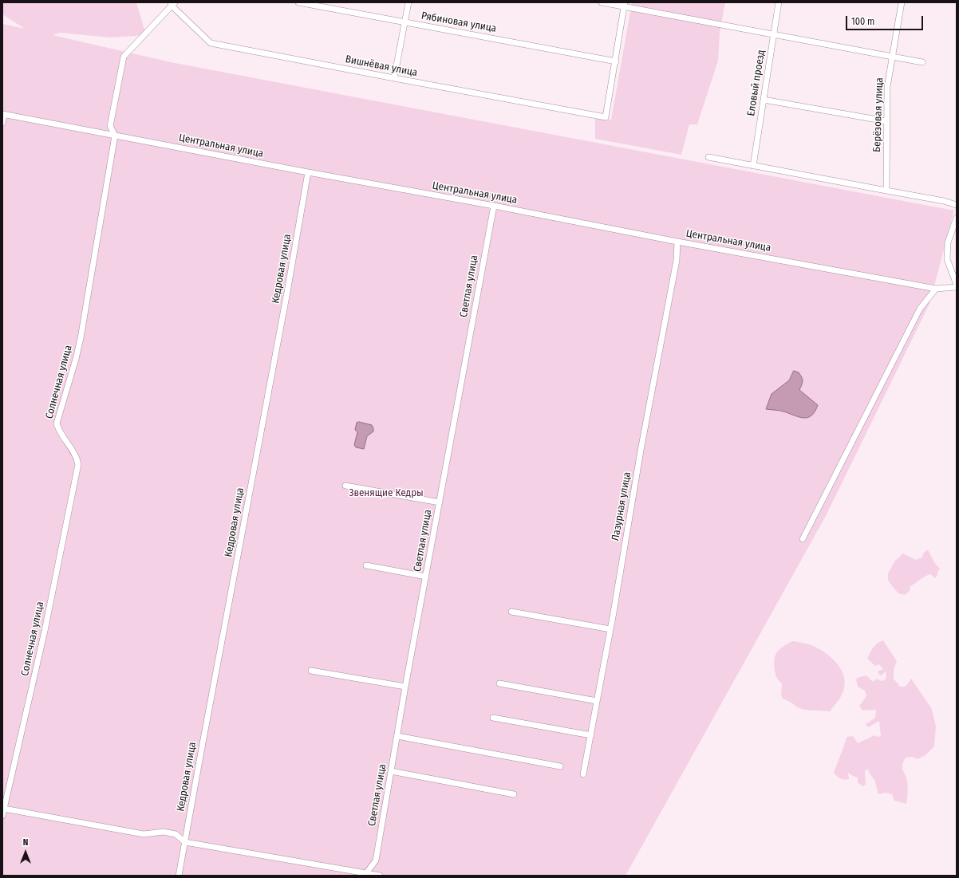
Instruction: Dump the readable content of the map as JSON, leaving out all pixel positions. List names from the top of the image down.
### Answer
{
  "streets": {
    "street": [
      "Рябиновая улица",
      "Вишнёвая улица",
      "Еловый проезд",
      "Берёзовая улица",
      "Центральная улица",
      "Кедровая улица",
      "Светлая улица",
      "Солнечная улица",
      "Лазурная улица"
    ]
  },
  "crossings": [
    ["Рябиновая улица", "Вишнёвая улица"],
    ["Вишнёвая улица", "Солнечная улица"],
    ["Центральная улица", "Кедровая улица"],
    ["Центральная улица", "Светлая улица"],
    ["Центральная улица", "Солнечная улица"],
    ["Центральная улица", "Лазурная улица"]
  ],
  "parks": ["Звенящие Кедры"],
  "scale_bar": "100 m",
  "north": "top"
}
